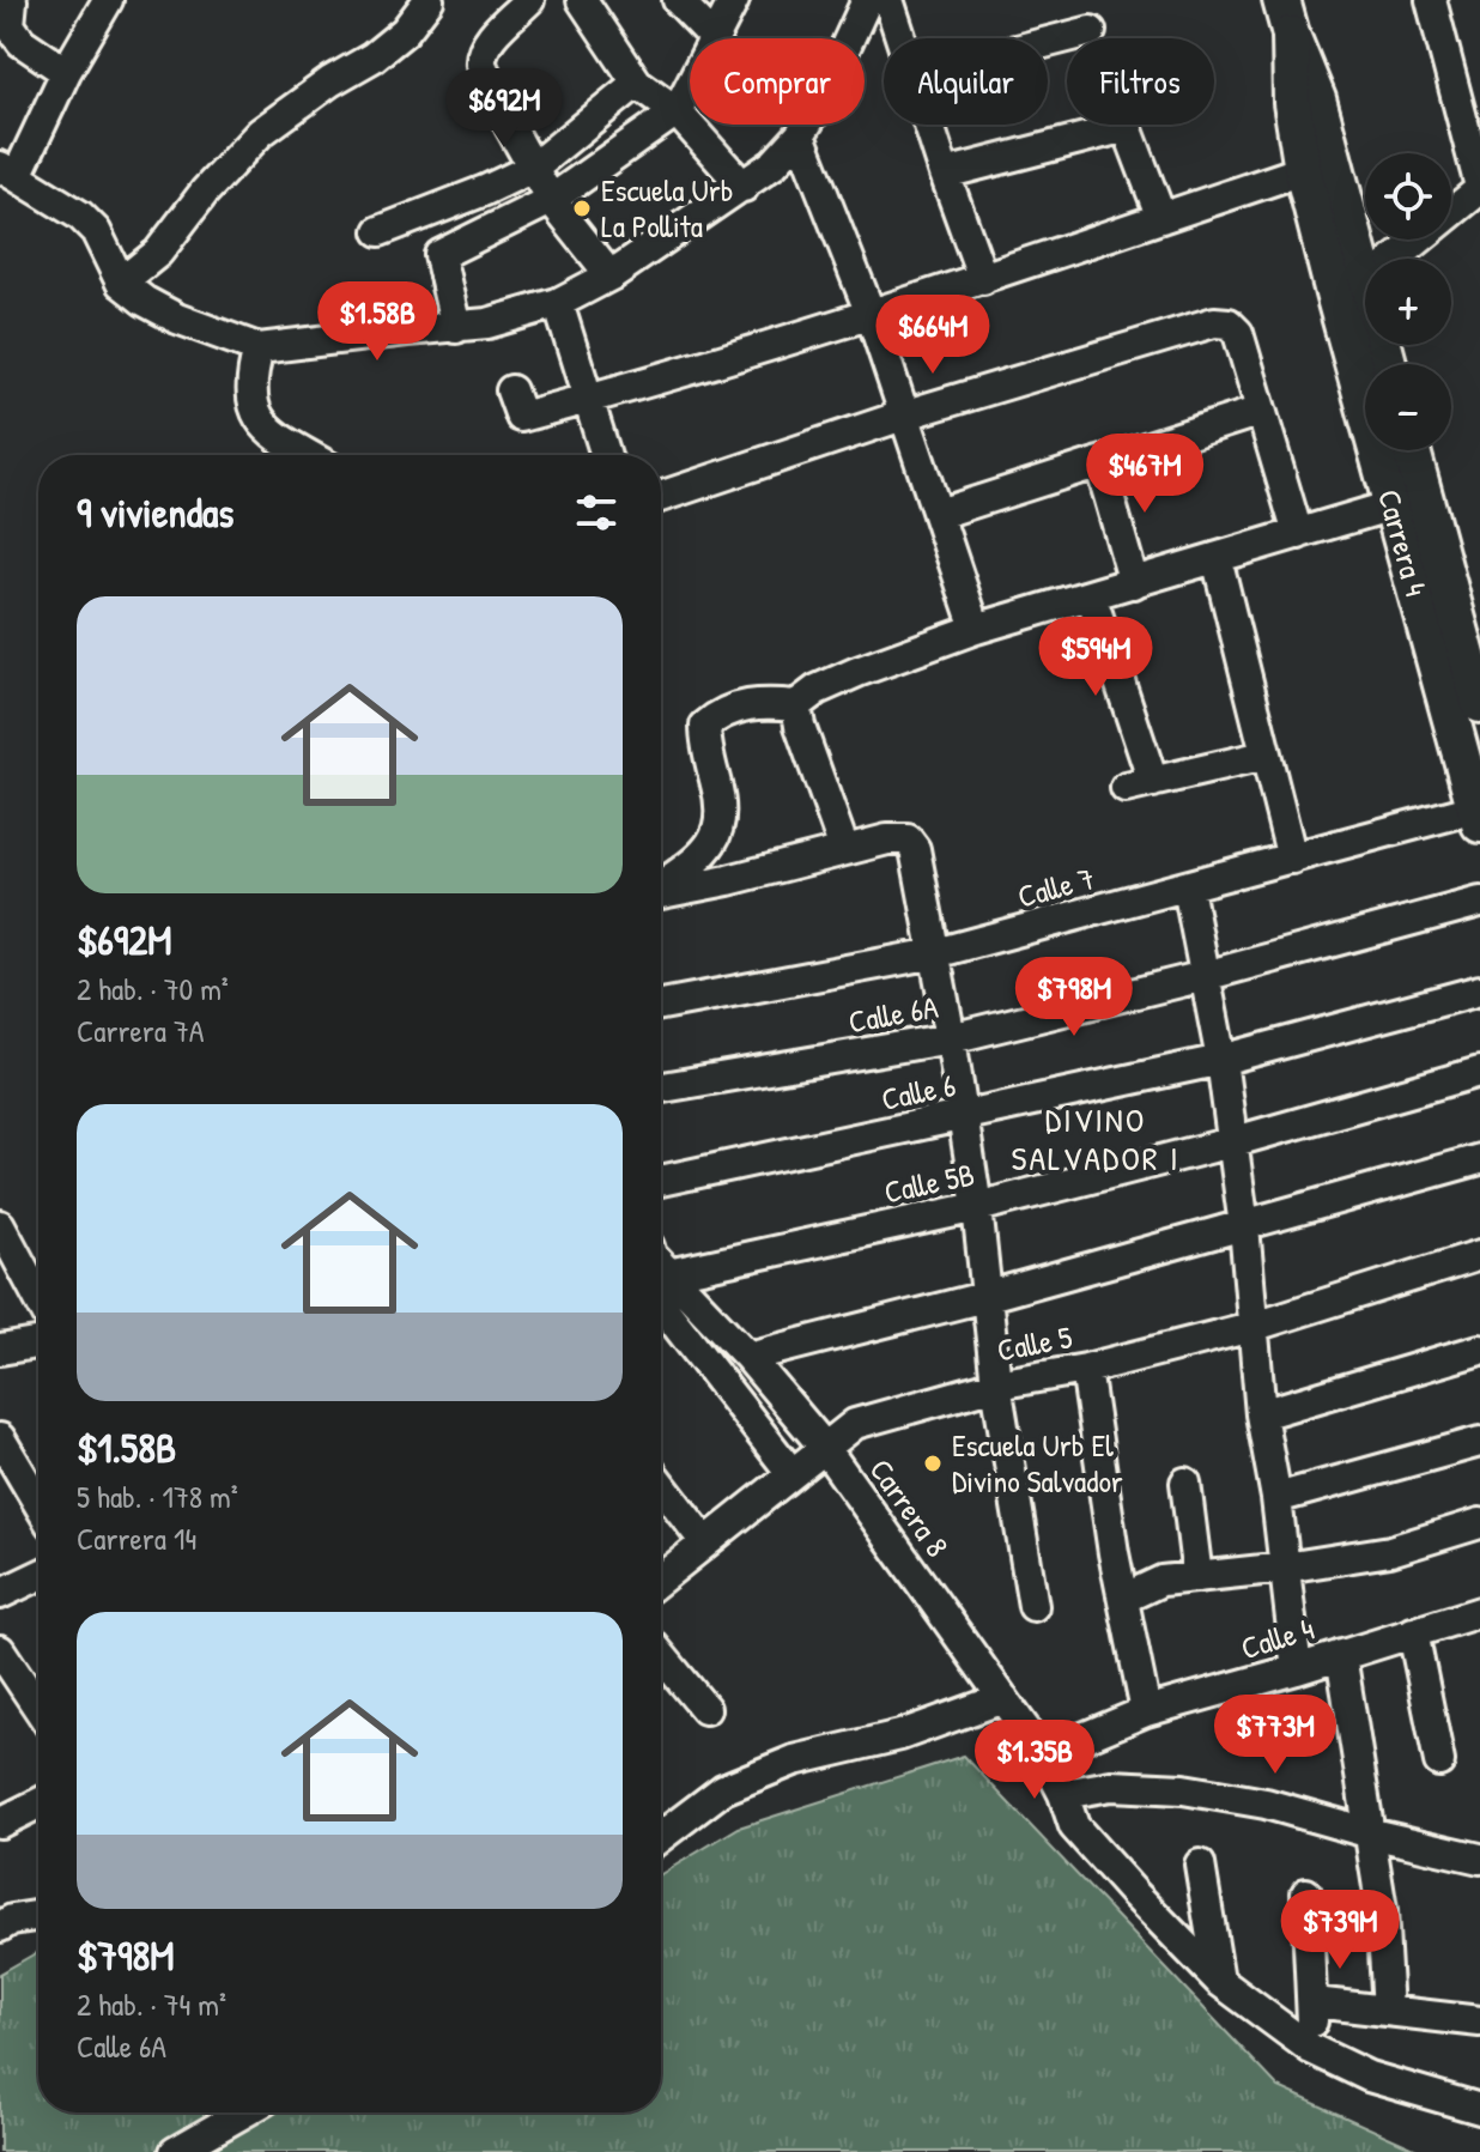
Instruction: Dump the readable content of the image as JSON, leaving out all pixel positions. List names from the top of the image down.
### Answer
{
  "streets": {
    "main road": ["Carrera 4"],
    "street": [
      "Calle 7",
      "Calle 6A",
      "Calle 6",
      "Calle 5B",
      "Calle 5",
      "Carrera 8",
      "Calle 4"
    ]
  },
  "crossings": [
    ["Carrera 4", "Calle 7"],
    ["Calle 5", "Carrera 8"],
    ["Carrera 8", "Calle 4"]
  ],
  "districts": ["DIVINO SALVADOR I"],
  "places": ["Escuela Urb La Pollita", "Escuela Urb El Divino Salvador"],
  "page": {
    "chip": ["Comprar", "Alquilar", "Filtros"],
    "price": [
      "$692M",
      "$1.58B",
      "$664M",
      "$467M",
      "$594M",
      "$798M",
      "$773M",
      "$1.35B",
      "$739M"
    ],
    "map_buttons": ["+", "−"],
    "heading": "9 viviendas",
    "list": [
      {
        "name": "$692M",
        "note": "2 hab. · 70 m² · Carrera 7A"
      },
      {
        "name": "$1.58B",
        "note": "5 hab. · 178 m² · Carrera 14"
      },
      {
        "name": "$798M",
        "note": "2 hab. · 74 m² · Calle 6A"
      }
    ]
  }
}
